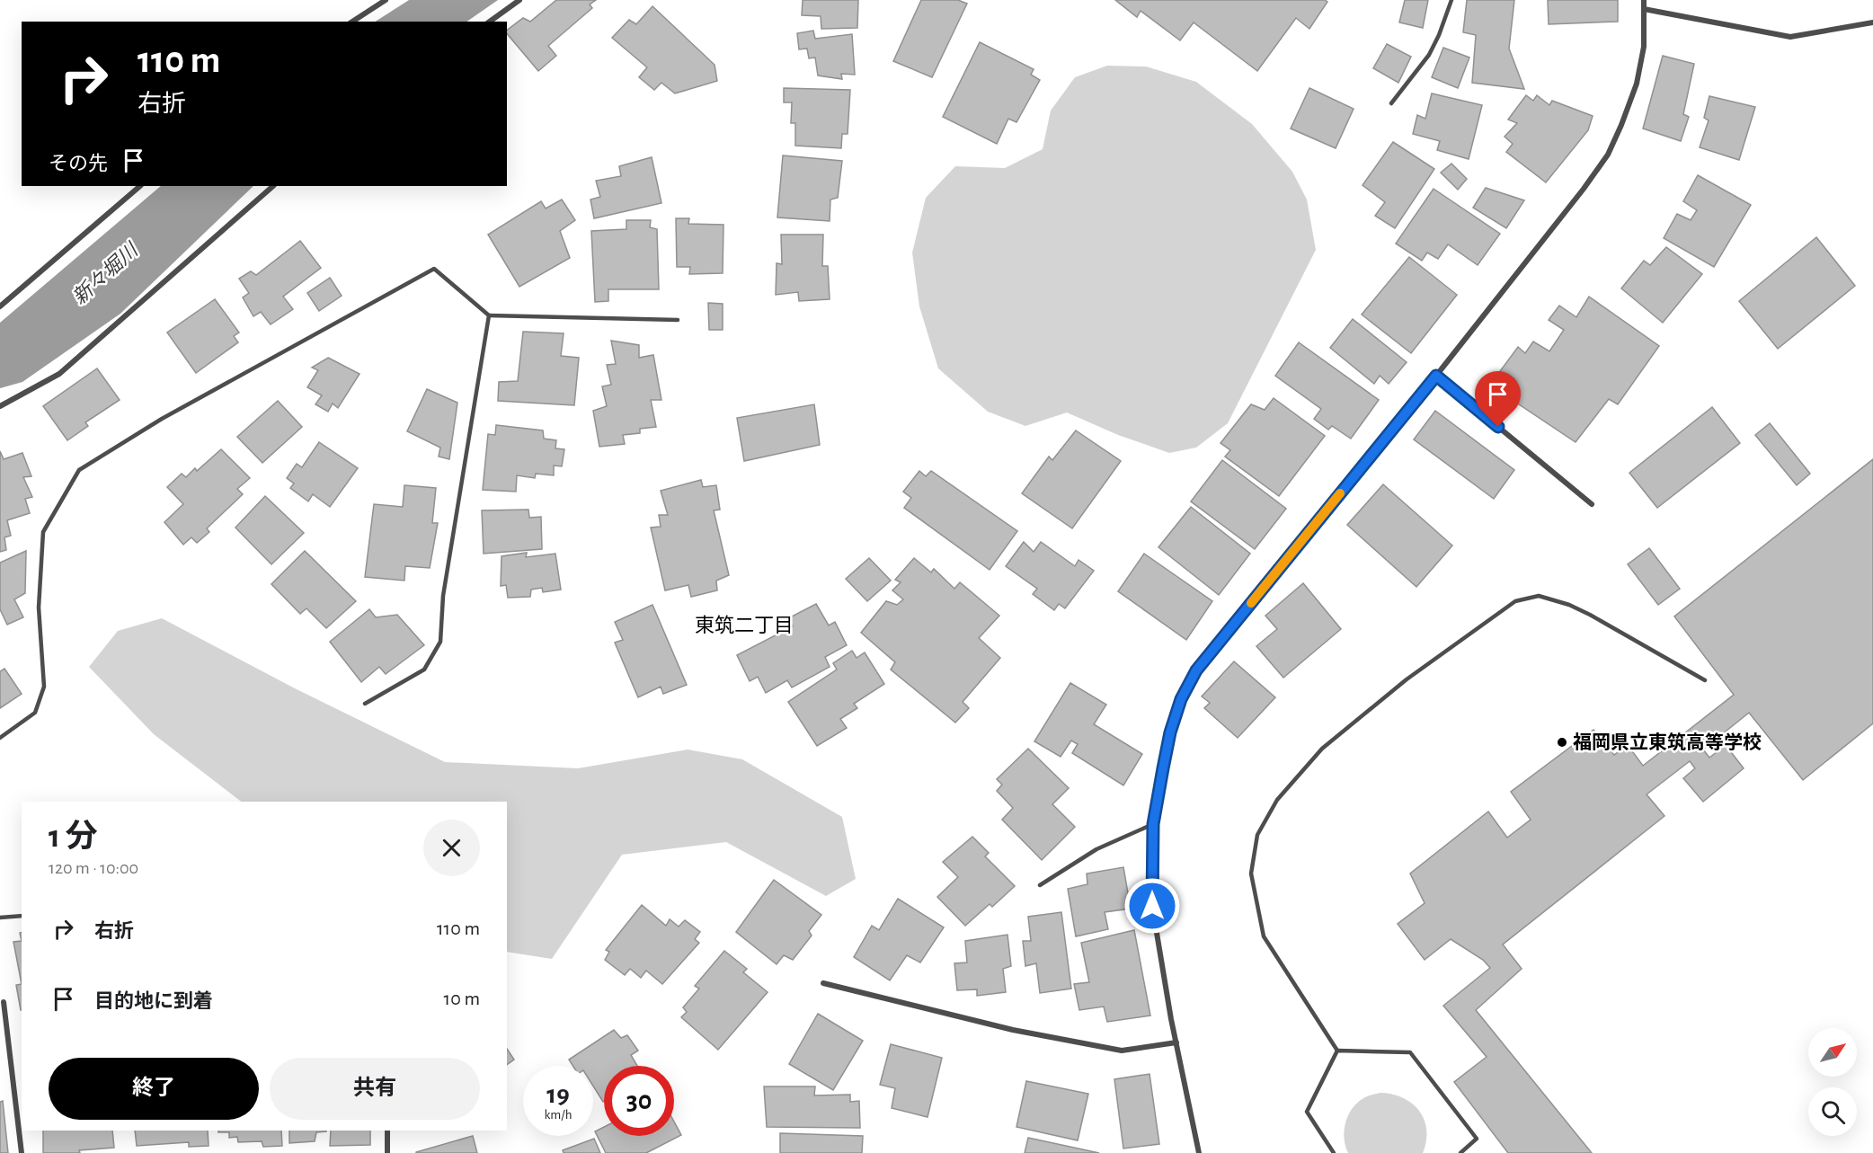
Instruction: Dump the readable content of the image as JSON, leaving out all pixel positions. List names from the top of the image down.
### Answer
{
  "districts": ["東筑二丁目"],
  "water": ["新々堀川"],
  "places": ["福岡県立東筑高等学校"],
  "north": "top right",
  "page": {
    "turn": ["110 m", "右折"],
    "then": "その先",
    "heading": ["1 分", "120 m · 10:00"],
    "list": [
      {
        "name": "右折",
        "value": "110 m"
      },
      {
        "name": "目的地に到着",
        "value": "10 m"
      }
    ],
    "buttons": ["終了", "共有"],
    "speed": "19 km/h",
    "limit": "30"
  }
}
